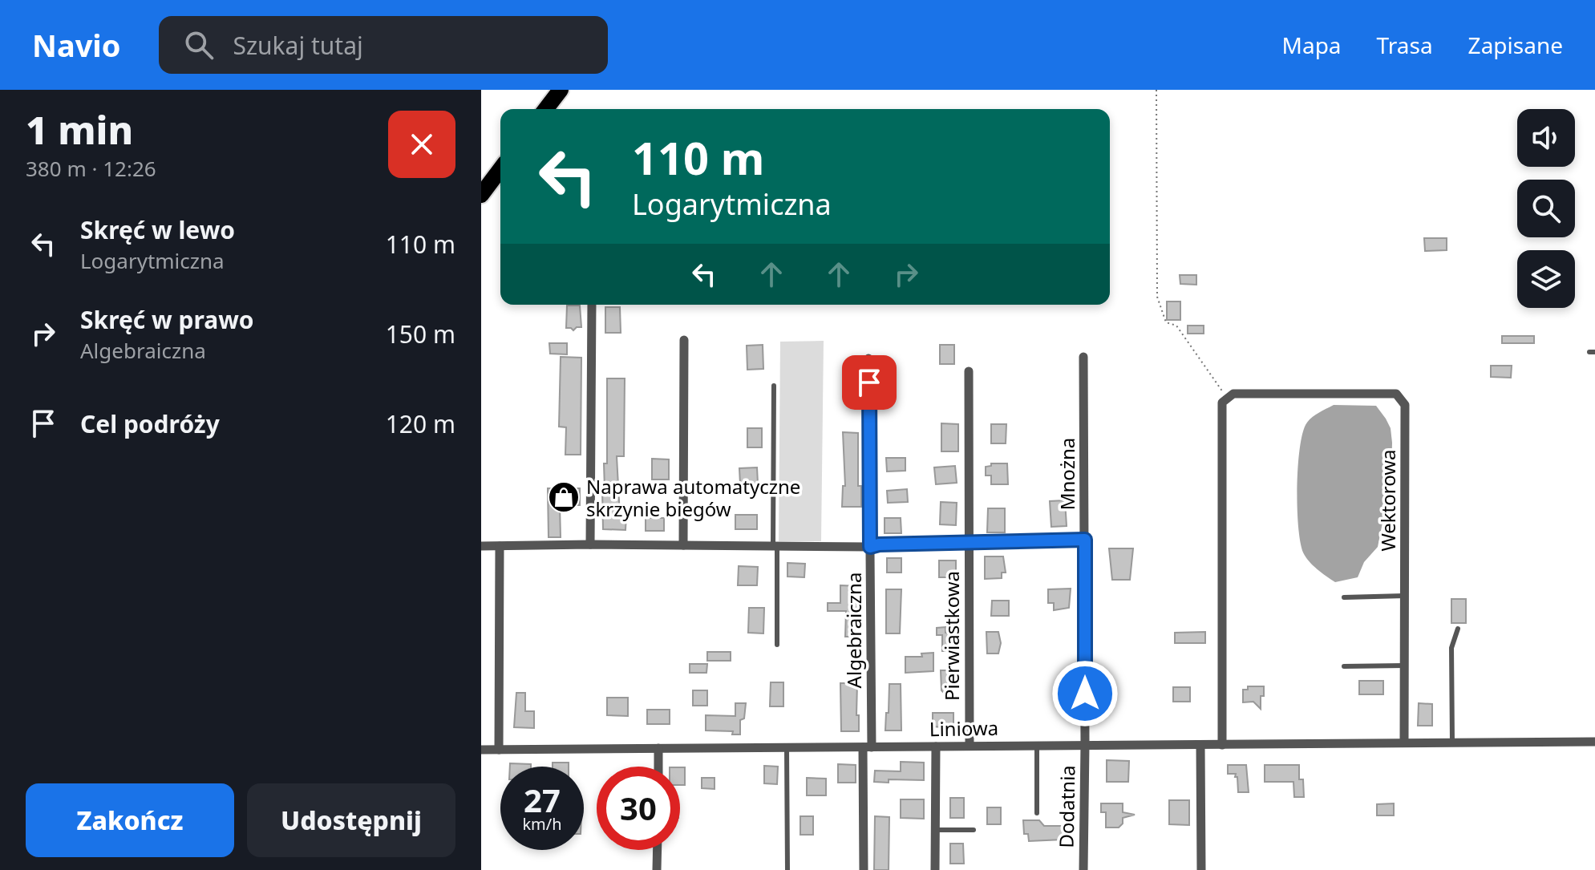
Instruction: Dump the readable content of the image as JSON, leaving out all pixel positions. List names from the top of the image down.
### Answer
{
  "streets": {
    "street": [
      "Mnożna",
      "Wektorowa",
      "Algebraiczna",
      "Pierwiastkowa",
      "Liniowa",
      "Dodatnia"
    ]
  },
  "crossings": [
    ["Mnożna", "Liniowa"],
    ["Mnożna", "Dodatnia"],
    ["Wektorowa", "Liniowa"],
    ["Algebraiczna", "Liniowa"],
    ["Pierwiastkowa", "Liniowa"],
    ["Liniowa", "Dodatnia"]
  ],
  "places": {
    "shop": ["Naprawa automatyczne skrzynie biegów"]
  },
  "page": {
    "header": "Navio",
    "search": "Szukaj tutaj",
    "nav": ["Mapa", "Trasa", "Zapisane"],
    "heading": ["1 min", "380 m · 12:26"],
    "turn": ["110 m", "Logarytmiczna"],
    "list": [
      {
        "name": "Skręć w lewo",
        "note": "Logarytmiczna",
        "value": "110 m"
      },
      {
        "name": "Skręć w prawo",
        "note": "Algebraiczna",
        "value": "150 m"
      },
      {
        "name": "Cel podróży",
        "value": "120 m"
      }
    ],
    "speed": "27 km/h",
    "limit": "30",
    "buttons": ["Zakończ", "Udostępnij"]
  }
}
